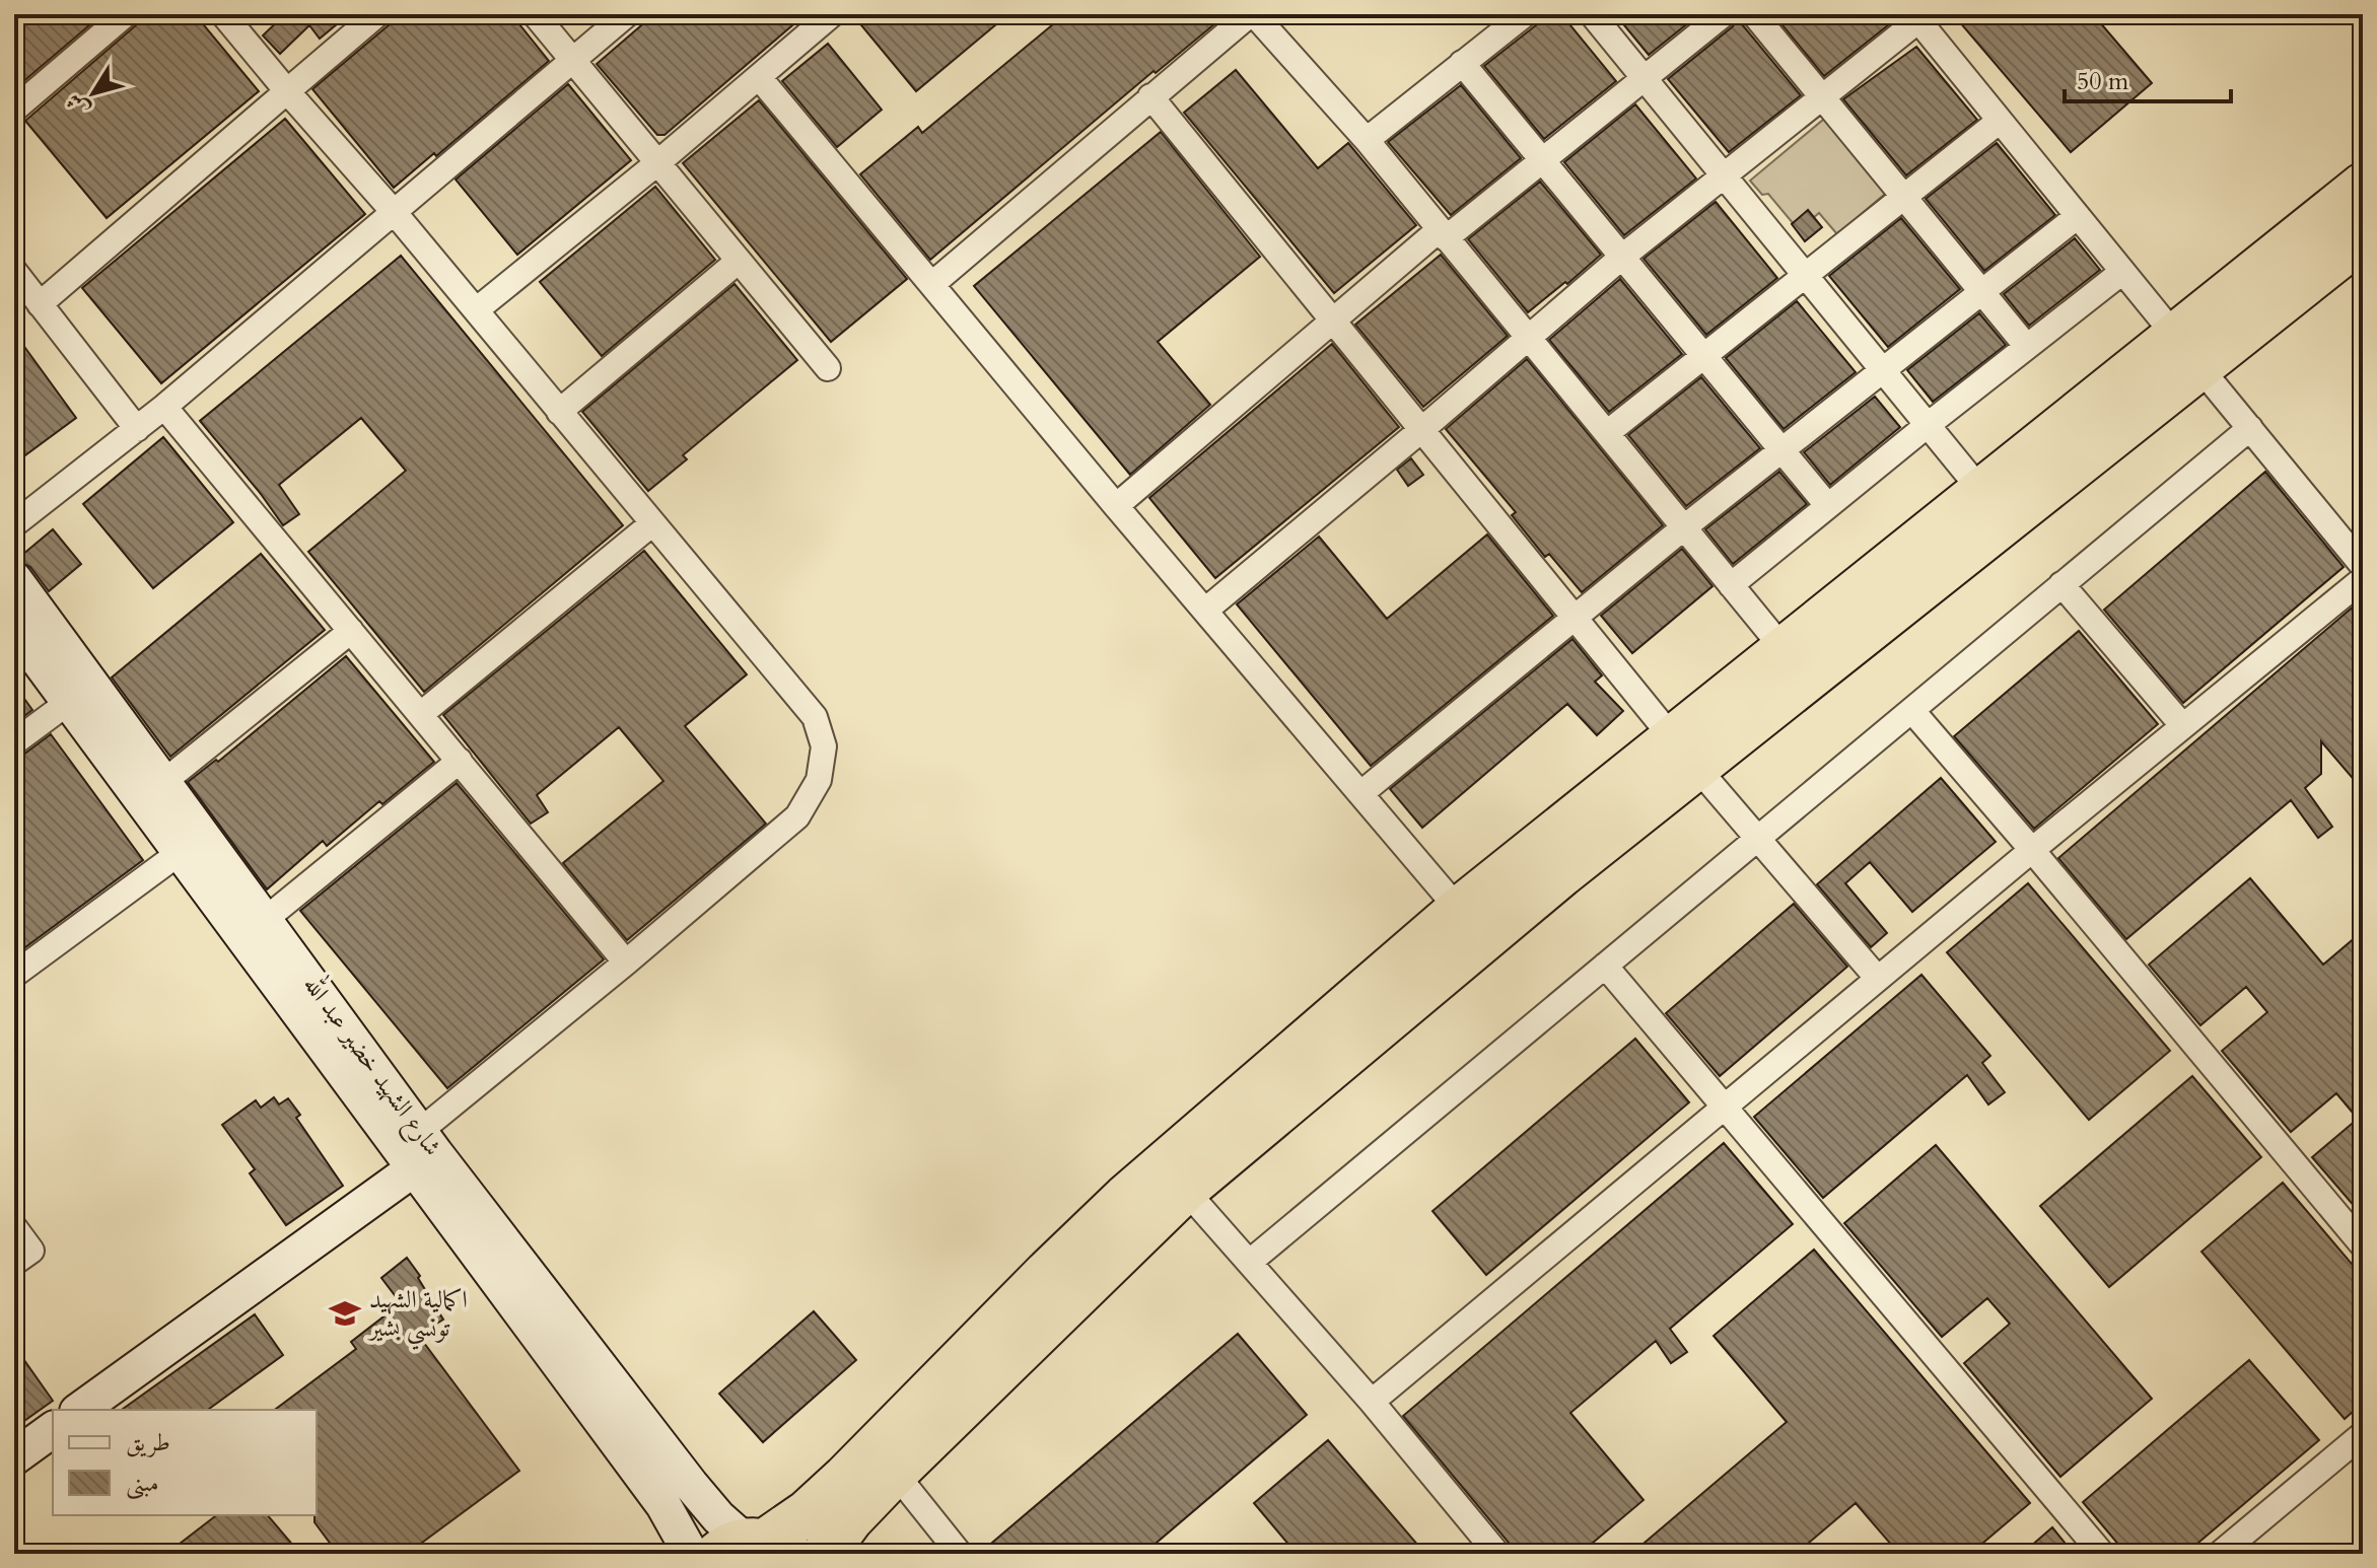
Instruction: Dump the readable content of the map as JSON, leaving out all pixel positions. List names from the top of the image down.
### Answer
{
  "streets": {
    "main road": ["شارع الشهيد خضير عبد الله"]
  },
  "places": {
    "school or university": ["اكمالية الشهيد تونسي بشير"]
  },
  "legend": ["طريق", "مبنى"],
  "scale_bar": "50 m",
  "north": "bottom left"
}
